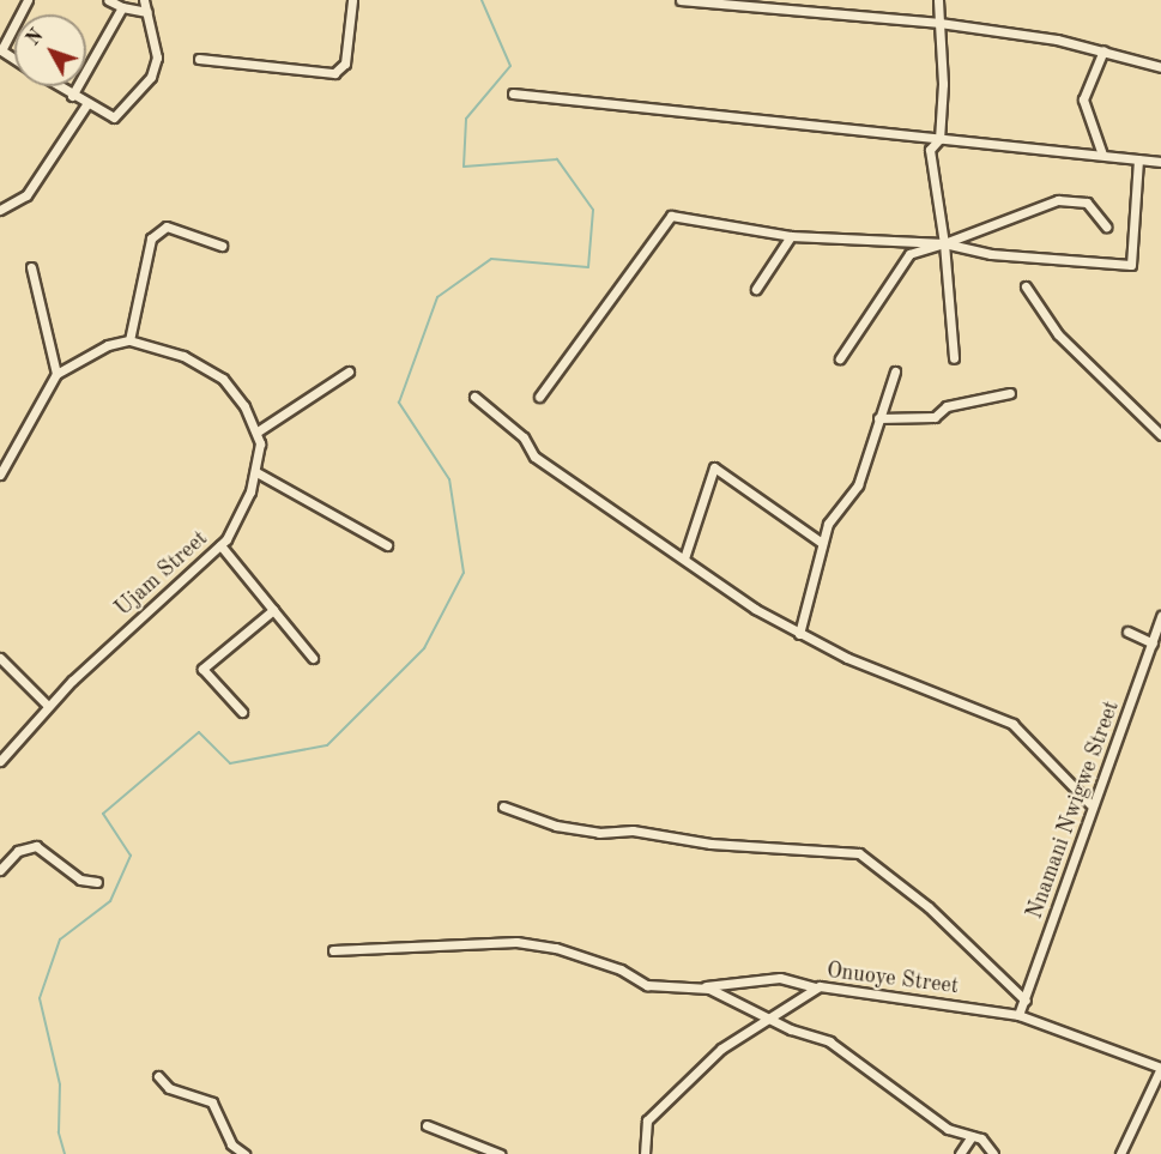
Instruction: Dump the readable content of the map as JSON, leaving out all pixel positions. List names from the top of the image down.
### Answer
{
  "streets": {
    "street": ["Ujam Street", "Nnamani Nwigwe Street", "Onuoye Street"]
  },
  "crossings": [
    ["Nnamani Nwigwe Street", "Onuoye Street"]
  ],
  "north": "top left"
}
